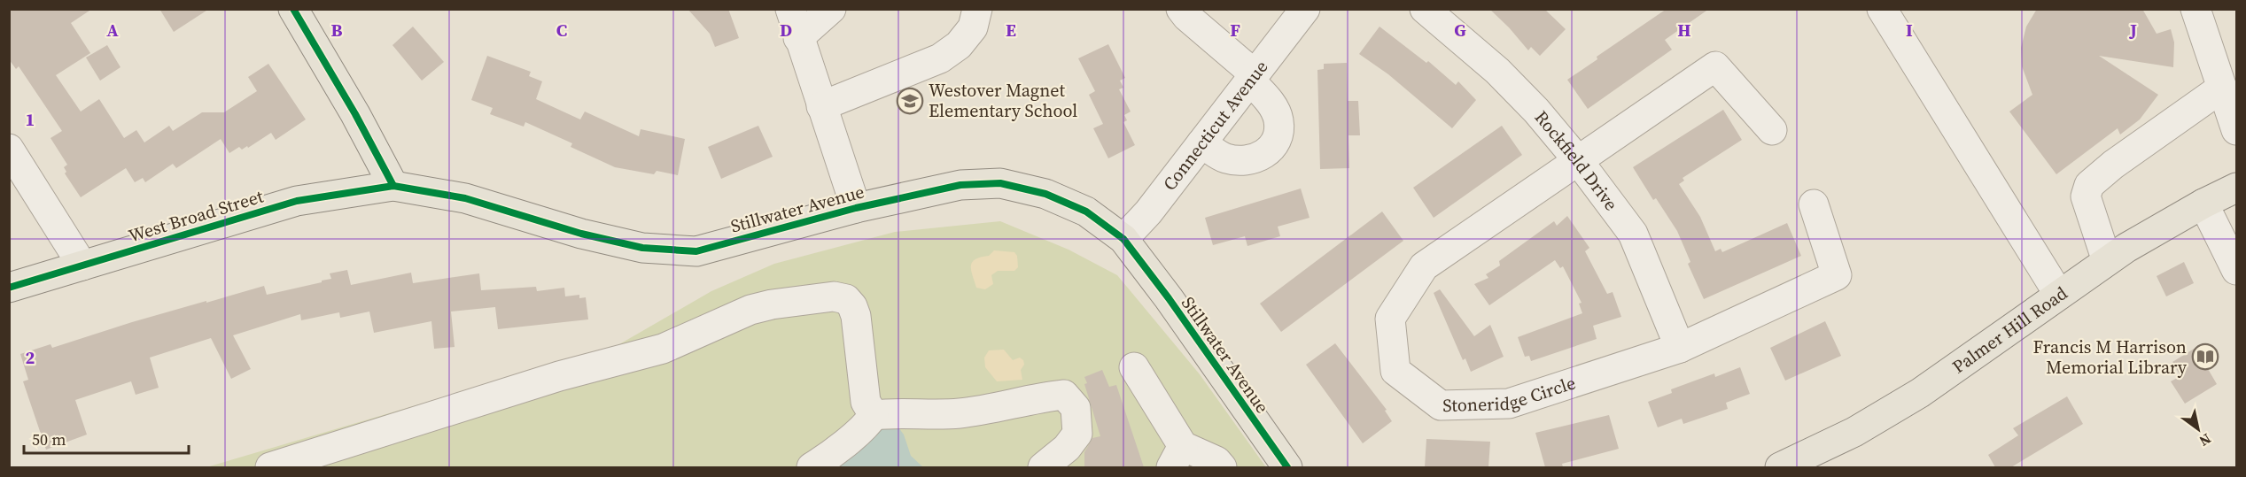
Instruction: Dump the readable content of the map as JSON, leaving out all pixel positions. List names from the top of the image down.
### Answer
{
  "streets": {
    "main road": ["Stillwater Avenue", "West Broad Street", "Palmer Hill Road"],
    "street": ["Connecticut Avenue", "Rockfield Drive", "Stoneridge Circle"]
  },
  "crossings": [
    ["Connecticut Avenue", "Stillwater Avenue"],
    ["Rockfield Drive", "Stoneridge Circle"],
    ["Stillwater Avenue", "West Broad Street"]
  ],
  "places": {
    "school or university": ["Westover Magnet Elementary School"],
    "library": ["Francis M Harrison Memorial Library"]
  },
  "scale_bar": "50 m",
  "north": "bottom right",
  "grid": {
    "columns": [
      "A",
      "B",
      "C",
      "D",
      "E",
      "F",
      "G",
      "H",
      "I",
      "J"
    ],
    "rows": ["1", "2"]
  }
}
